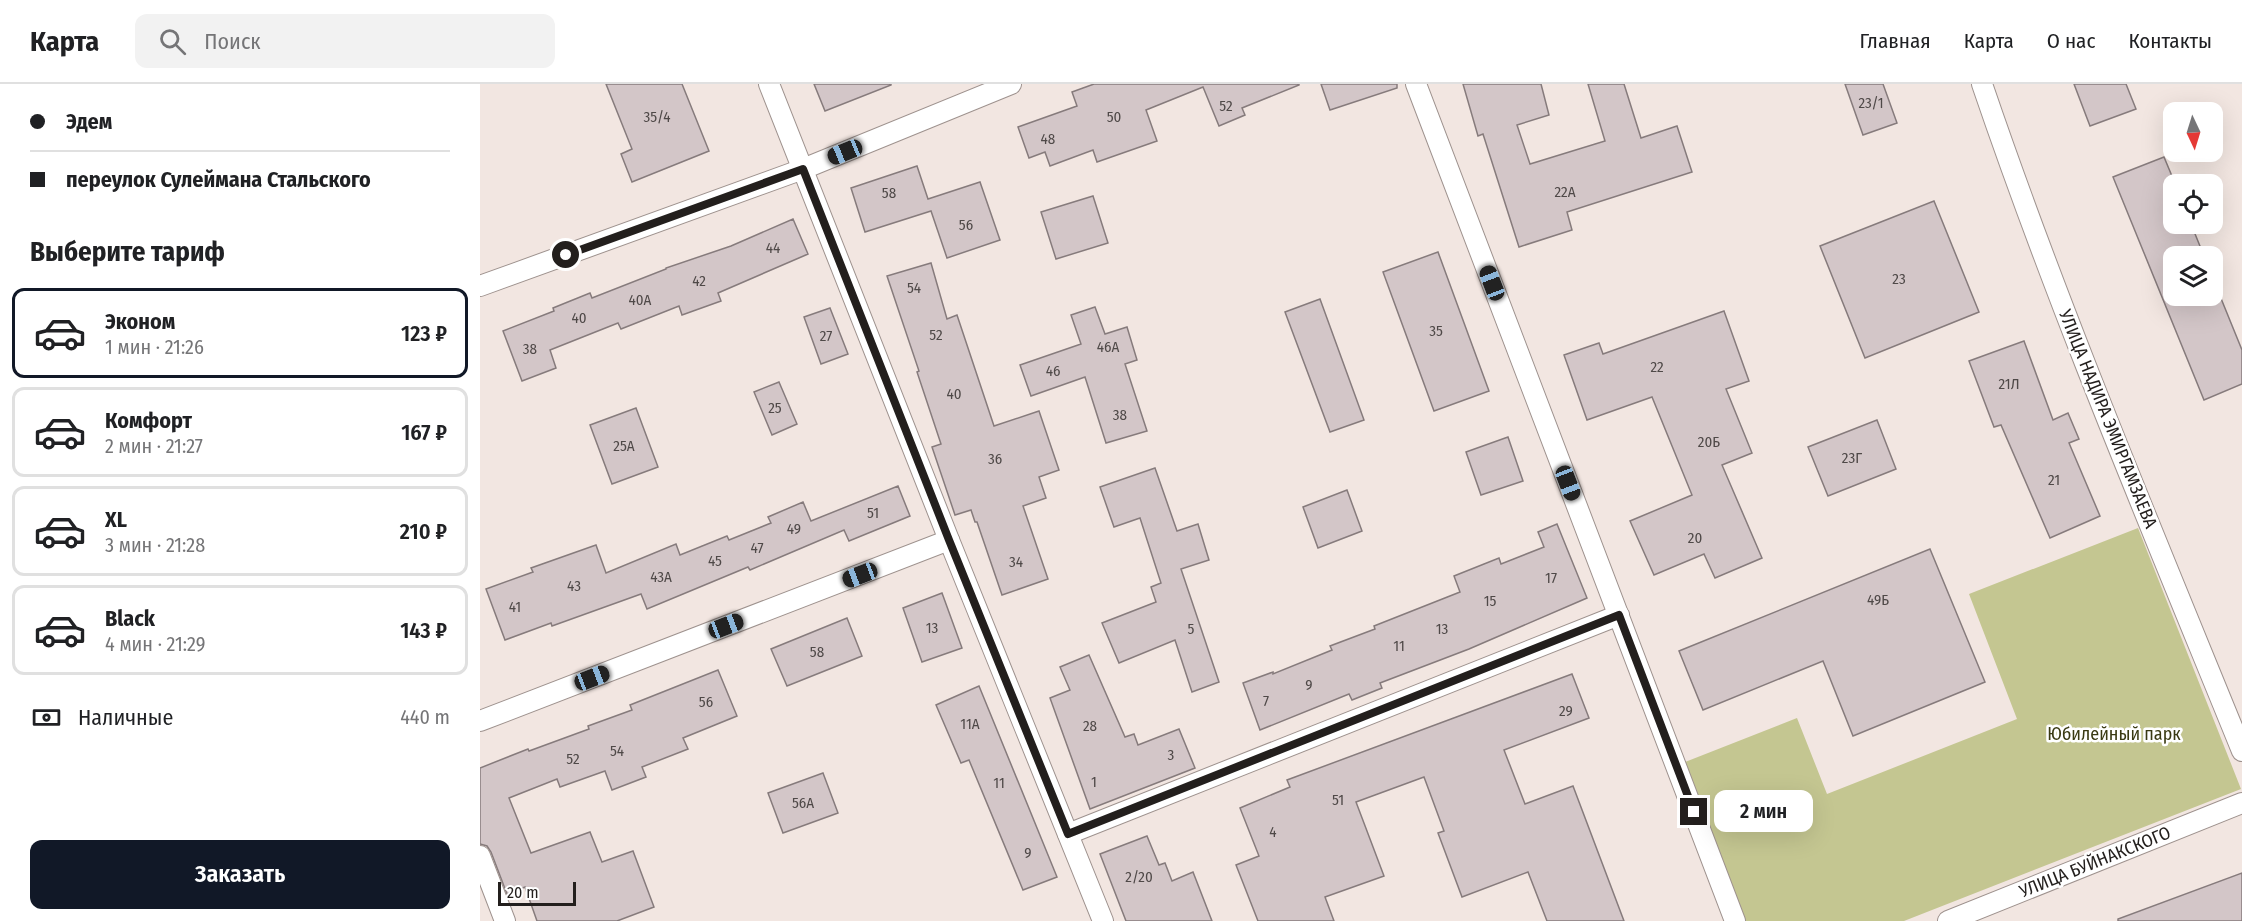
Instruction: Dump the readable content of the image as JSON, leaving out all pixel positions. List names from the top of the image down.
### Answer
{
  "streets": {
    "street": ["УЛИЦА НАДИРА ЭМИРГАМЗАЕВА", "УЛИЦА БУЙНАКСКОГО"]
  },
  "parks": ["Юбилейный парк"],
  "house_numbers": [
    "23/1",
    "52",
    "35/4",
    "50",
    "48",
    "22А",
    "58",
    "56",
    "44",
    "23",
    "42",
    "54",
    "40А",
    "40",
    "35",
    "52",
    "27",
    "46А",
    "38",
    "22",
    "46",
    "21Л",
    "40",
    "25",
    "38",
    "20Б",
    "25А",
    "23Г",
    "36",
    "21",
    "51",
    "49",
    "20",
    "47",
    "45",
    "34",
    "43А",
    "17",
    "43",
    "49Б",
    "15",
    "41",
    "13",
    "5",
    "13",
    "11",
    "58",
    "9",
    "7",
    "56",
    "29",
    "11А",
    "28",
    "54",
    "3",
    "52",
    "1",
    "11",
    "51",
    "56А",
    "4",
    "9",
    "2/20"
  ],
  "scale_bar": "20 m",
  "north": "bottom",
  "page": {
    "header": "Карта",
    "search": "Поиск",
    "nav": [
      "Главная",
      "Карта",
      "О нас",
      "Контакты"
    ],
    "banner": ["Эдем", "переулок Сулеймана Стальского"],
    "heading": "Выберите тариф",
    "list": [
      {
        "name": "Эконом",
        "note": "1 мин · 21:26",
        "value": "123 ₽"
      },
      {
        "name": "Комфорт",
        "note": "2 мин · 21:27",
        "value": "167 ₽"
      },
      {
        "name": "XL",
        "note": "3 мин · 21:28",
        "value": "210 ₽"
      },
      {
        "name": "Black",
        "note": "4 мин · 21:29",
        "value": "143 ₽"
      }
    ],
    "pay": ["Наличные", "440 m"],
    "bubble": "2 мин",
    "buttons": "Заказать",
    "scale": "20 m"
  }
}
